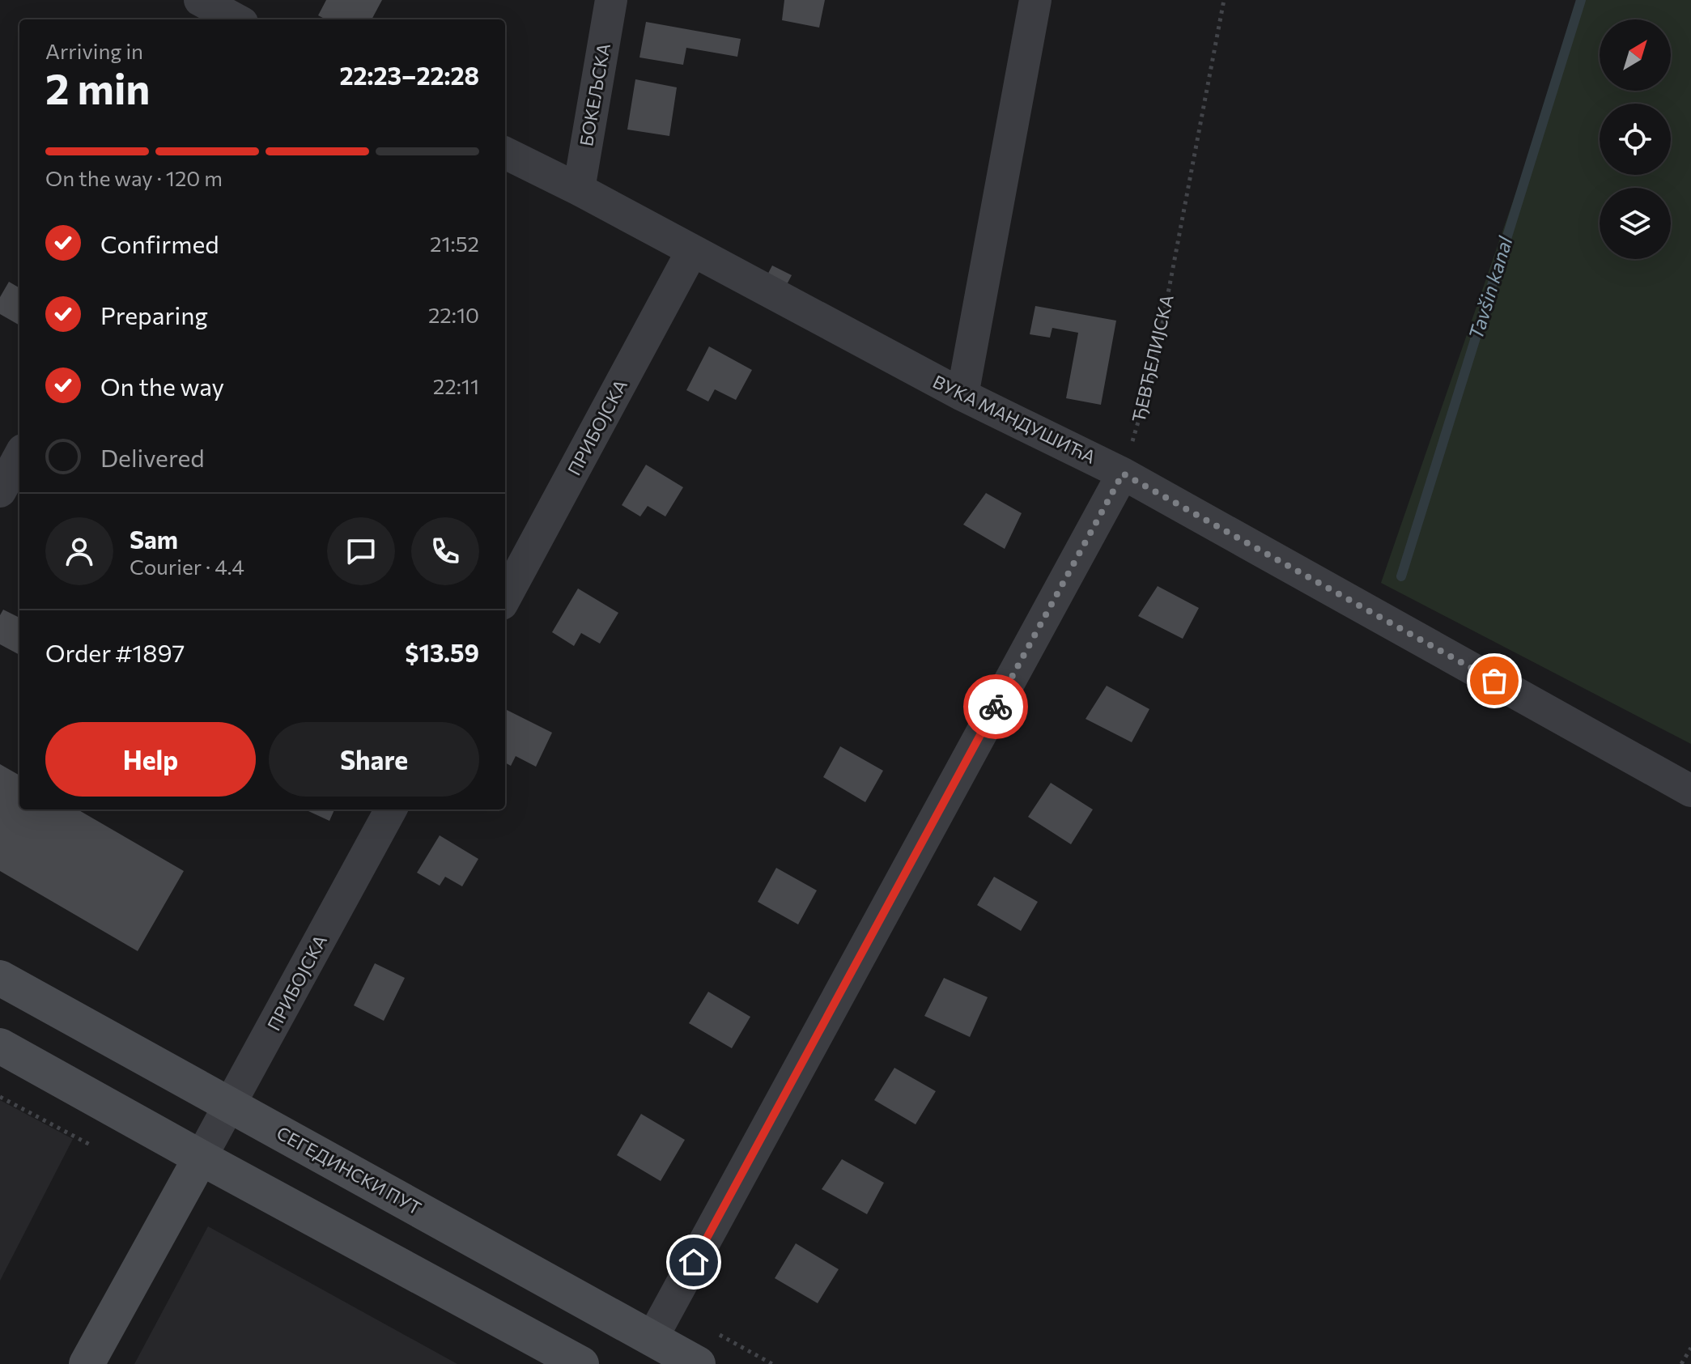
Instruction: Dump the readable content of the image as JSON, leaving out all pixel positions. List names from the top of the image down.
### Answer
{
  "streets": {
    "main road": ["СЕГЕДИНСКИ ПУТ"],
    "street": ["БОКЕЉСКА", "ВУКА МАНДУШИЋА", "ПРИБОЈСКА"],
    "path": ["ЂЕВЂЕЛИЈСКА"]
  },
  "crossings": [
    ["БОКЕЉСКА", "ВУКА МАНДУШИЋА"],
    ["ЂЕВЂЕЛИЈСКА", "ВУКА МАНДУШИЋА"],
    ["ВУКА МАНДУШИЋА", "ПРИБОЈСКА"],
    ["ПРИБОЈСКА", "СЕГЕДИНСКИ ПУТ"]
  ],
  "water": ["Tavšin kanal"],
  "north": "top right",
  "page": {
    "heading": ["2 min", "Arriving in", "22:23–22:28"],
    "panel": [
      "Sam",
      "Courier · 4.4",
      "Order #1897",
      "$13.59"
    ],
    "bar": "On the way · 120 m",
    "list": [
      ["Confirmed", "21:52"],
      ["Preparing", "22:10"],
      ["On the way", "22:11"],
      "Delivered"
    ],
    "buttons": ["Help", "Share"]
  }
}
